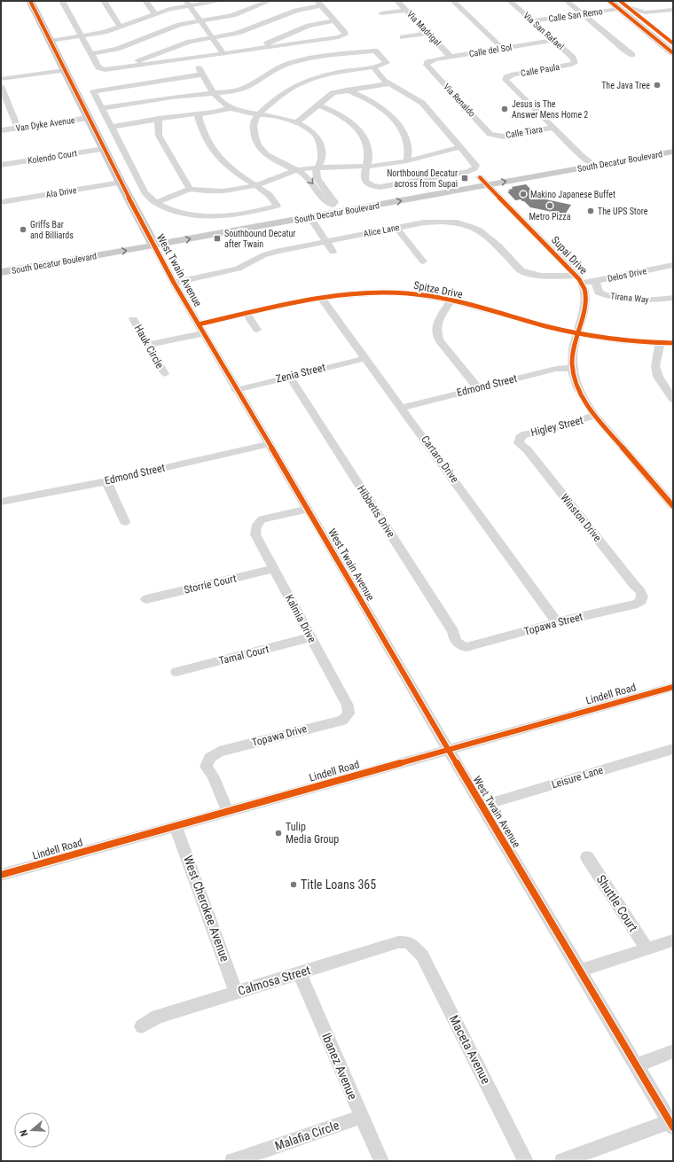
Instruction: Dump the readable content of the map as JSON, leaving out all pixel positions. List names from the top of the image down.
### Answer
{
  "streets": {
    "main road": ["South Decatur Boulevard", "West Twain Avenue"],
    "street": [
      "Calle San Remo",
      "Via Madrigal",
      "Via San Rafael",
      "Calle del Sol",
      "Calle Paula",
      "Via Renaldo",
      "Van Dyke Avenue",
      "Calle Tiara",
      "Kolendo Court",
      "Ala Drive",
      "Alice Lane",
      "Supai Drive",
      "Delos Drive",
      "Spitze Drive",
      "Tirana Way",
      "Hauk Circle",
      "Zenia Street",
      "Edmond Street",
      "Higley Street",
      "Cartaro Drive",
      "Hibbetts Drive",
      "Winston Drive",
      "Storrie Court",
      "Kalmia Drive",
      "Topawa Street",
      "Tamal Court",
      "Lindell Road",
      "Topawa Drive",
      "Leisure Lane",
      "Shuttle Court",
      "West Cherokee Avenue",
      "Calmosa Street",
      "Maceta Avenue",
      "Ibanez Avenue",
      "Malafia Circle"
    ]
  },
  "crossings": [
    ["Calle San Remo", "Via San Rafael"],
    ["Via Madrigal", "Calle del Sol"],
    ["Via San Rafael", "Calle del Sol"],
    ["Via San Rafael", "Calle Paula"],
    ["Calle del Sol", "Via Renaldo"],
    ["Calle Paula", "Calle Tiara"],
    ["Via Renaldo", "Calle Tiara"],
    ["Van Dyke Avenue", "West Twain Avenue"],
    ["Kolendo Court", "West Twain Avenue"],
    ["South Decatur Boulevard", "Supai Drive"],
    ["South Decatur Boulevard", "West Twain Avenue"],
    ["Ala Drive", "West Twain Avenue"],
    ["Alice Lane", "Supai Drive"],
    ["Alice Lane", "West Twain Avenue"],
    ["Alice Lane", "Delos Drive"],
    ["Supai Drive", "Delos Drive"],
    ["Supai Drive", "Spitze Drive"],
    ["Supai Drive", "Edmond Street"],
    ["Supai Drive", "Higley Street"],
    ["West Twain Avenue", "Spitze Drive"],
    ["West Twain Avenue", "Zenia Street"],
    ["West Twain Avenue", "Edmond Street"],
    ["West Twain Avenue", "Kalmia Drive"],
    ["West Twain Avenue", "Lindell Road"],
    ["West Twain Avenue", "Leisure Lane"],
    ["Delos Drive", "Tirana Way"],
    ["Spitze Drive", "Hauk Circle"],
    ["Spitze Drive", "Cartaro Drive"],
    ["Zenia Street", "Cartaro Drive"],
    ["Zenia Street", "Hibbetts Drive"],
    ["Edmond Street", "Cartaro Drive"],
    ["Higley Street", "Winston Drive"],
    ["Cartaro Drive", "Topawa Street"],
    ["Hibbetts Drive", "Topawa Street"],
    ["Winston Drive", "Topawa Street"],
    ["Storrie Court", "Kalmia Drive"],
    ["Kalmia Drive", "Tamal Court"],
    ["Kalmia Drive", "Topawa Drive"],
    ["Lindell Road", "Topawa Drive"],
    ["Lindell Road", "West Cherokee Avenue"],
    ["West Cherokee Avenue", "Calmosa Street"],
    ["Calmosa Street", "Maceta Avenue"],
    ["Calmosa Street", "Ibanez Avenue"],
    ["Ibanez Avenue", "Malafia Circle"]
  ],
  "places": {
    "other": [
      "The Java Tree",
      "Jesus is The Answer Mens Home 2",
      "Makino Japanese Buffet",
      "Metro Pizza",
      "The UPS Store",
      "Griffs Bar and Billiards",
      "Tulip Media Group",
      "Title Loans 365"
    ],
    "transit": ["Northbound Decatur across from Supai", "Southbound Decatur after Twain"]
  },
  "north": "left"
}
